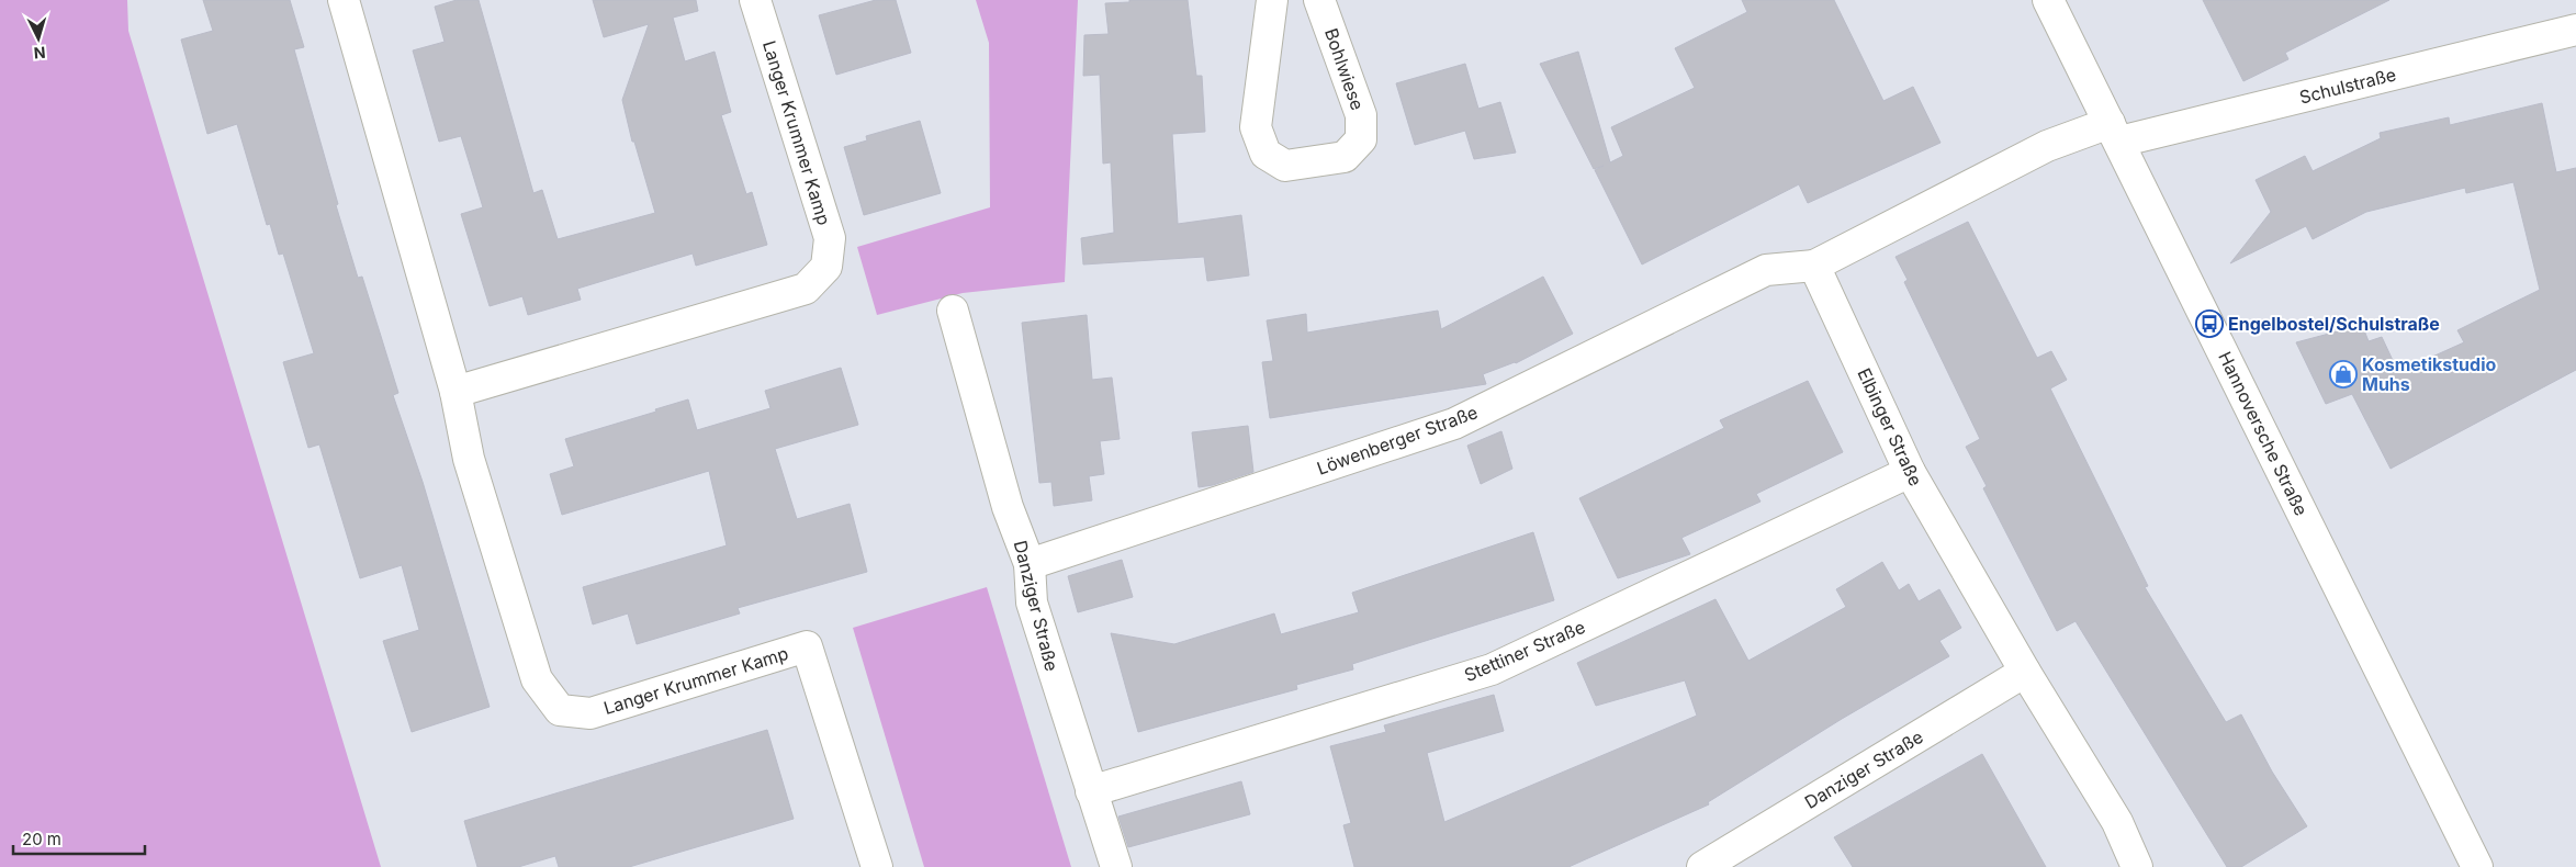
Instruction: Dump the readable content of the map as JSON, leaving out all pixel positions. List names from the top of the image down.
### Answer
{
  "streets": {
    "street": [
      "Bohlwiese",
      "Schulstraße",
      "Langer Krummer Kamp",
      "Elbinger Straße",
      "Hannoversche Straße",
      "Löwenberger Straße",
      "Danziger Straße",
      "Stettiner Straße"
    ]
  },
  "crossings": [
    ["Schulstraße", "Hannoversche Straße"],
    ["Elbinger Straße", "Löwenberger Straße"],
    ["Elbinger Straße", "Danziger Straße"],
    ["Elbinger Straße", "Stettiner Straße"],
    ["Löwenberger Straße", "Danziger Straße"],
    ["Danziger Straße", "Stettiner Straße"]
  ],
  "places": {
    "bus stop": ["Engelbostel/Schulstraße"],
    "shop": ["Kosmetikstudio Muhs"]
  },
  "scale_bar": "20 m",
  "north": "bottom"
}
